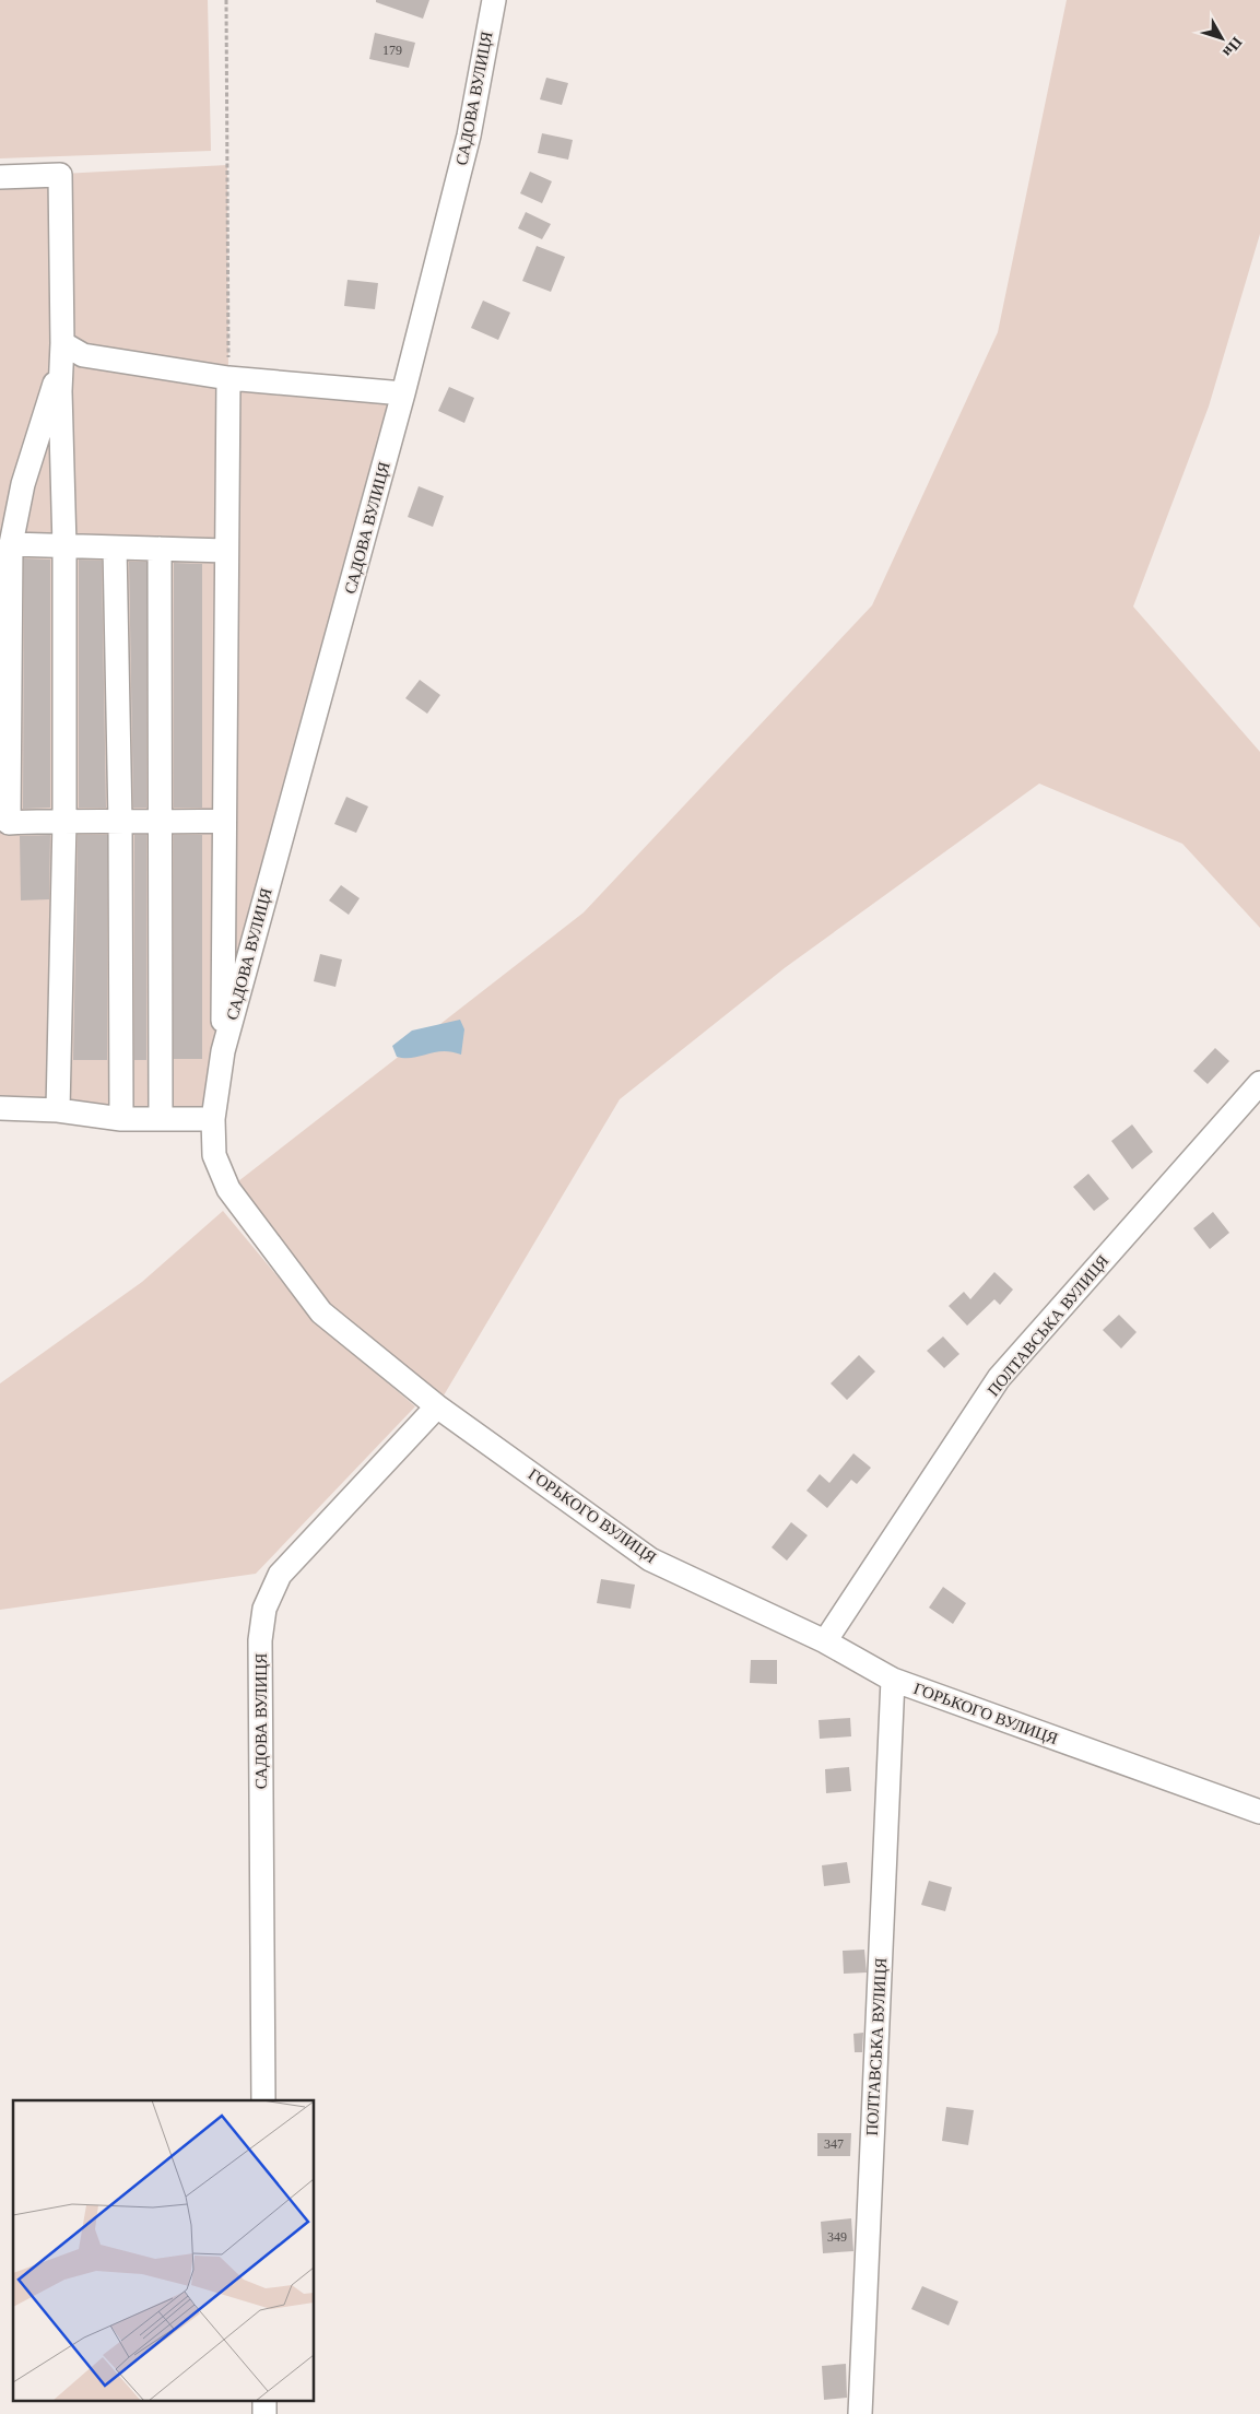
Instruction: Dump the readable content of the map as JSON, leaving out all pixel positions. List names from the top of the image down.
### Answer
{
  "streets": {
    "street": ["САДОВА ВУЛИЦЯ", "ПОЛТАВСЬКА ВУЛИЦЯ", "ГОРЬКОГО ВУЛИЦЯ"]
  },
  "crossings": [
    ["САДОВА ВУЛИЦЯ", "ГОРЬКОГО ВУЛИЦЯ"],
    ["ПОЛТАВСЬКА ВУЛИЦЯ", "ГОРЬКОГО ВУЛИЦЯ"]
  ],
  "house_numbers": ["179", "347", "349"],
  "north": "bottom right"
}
